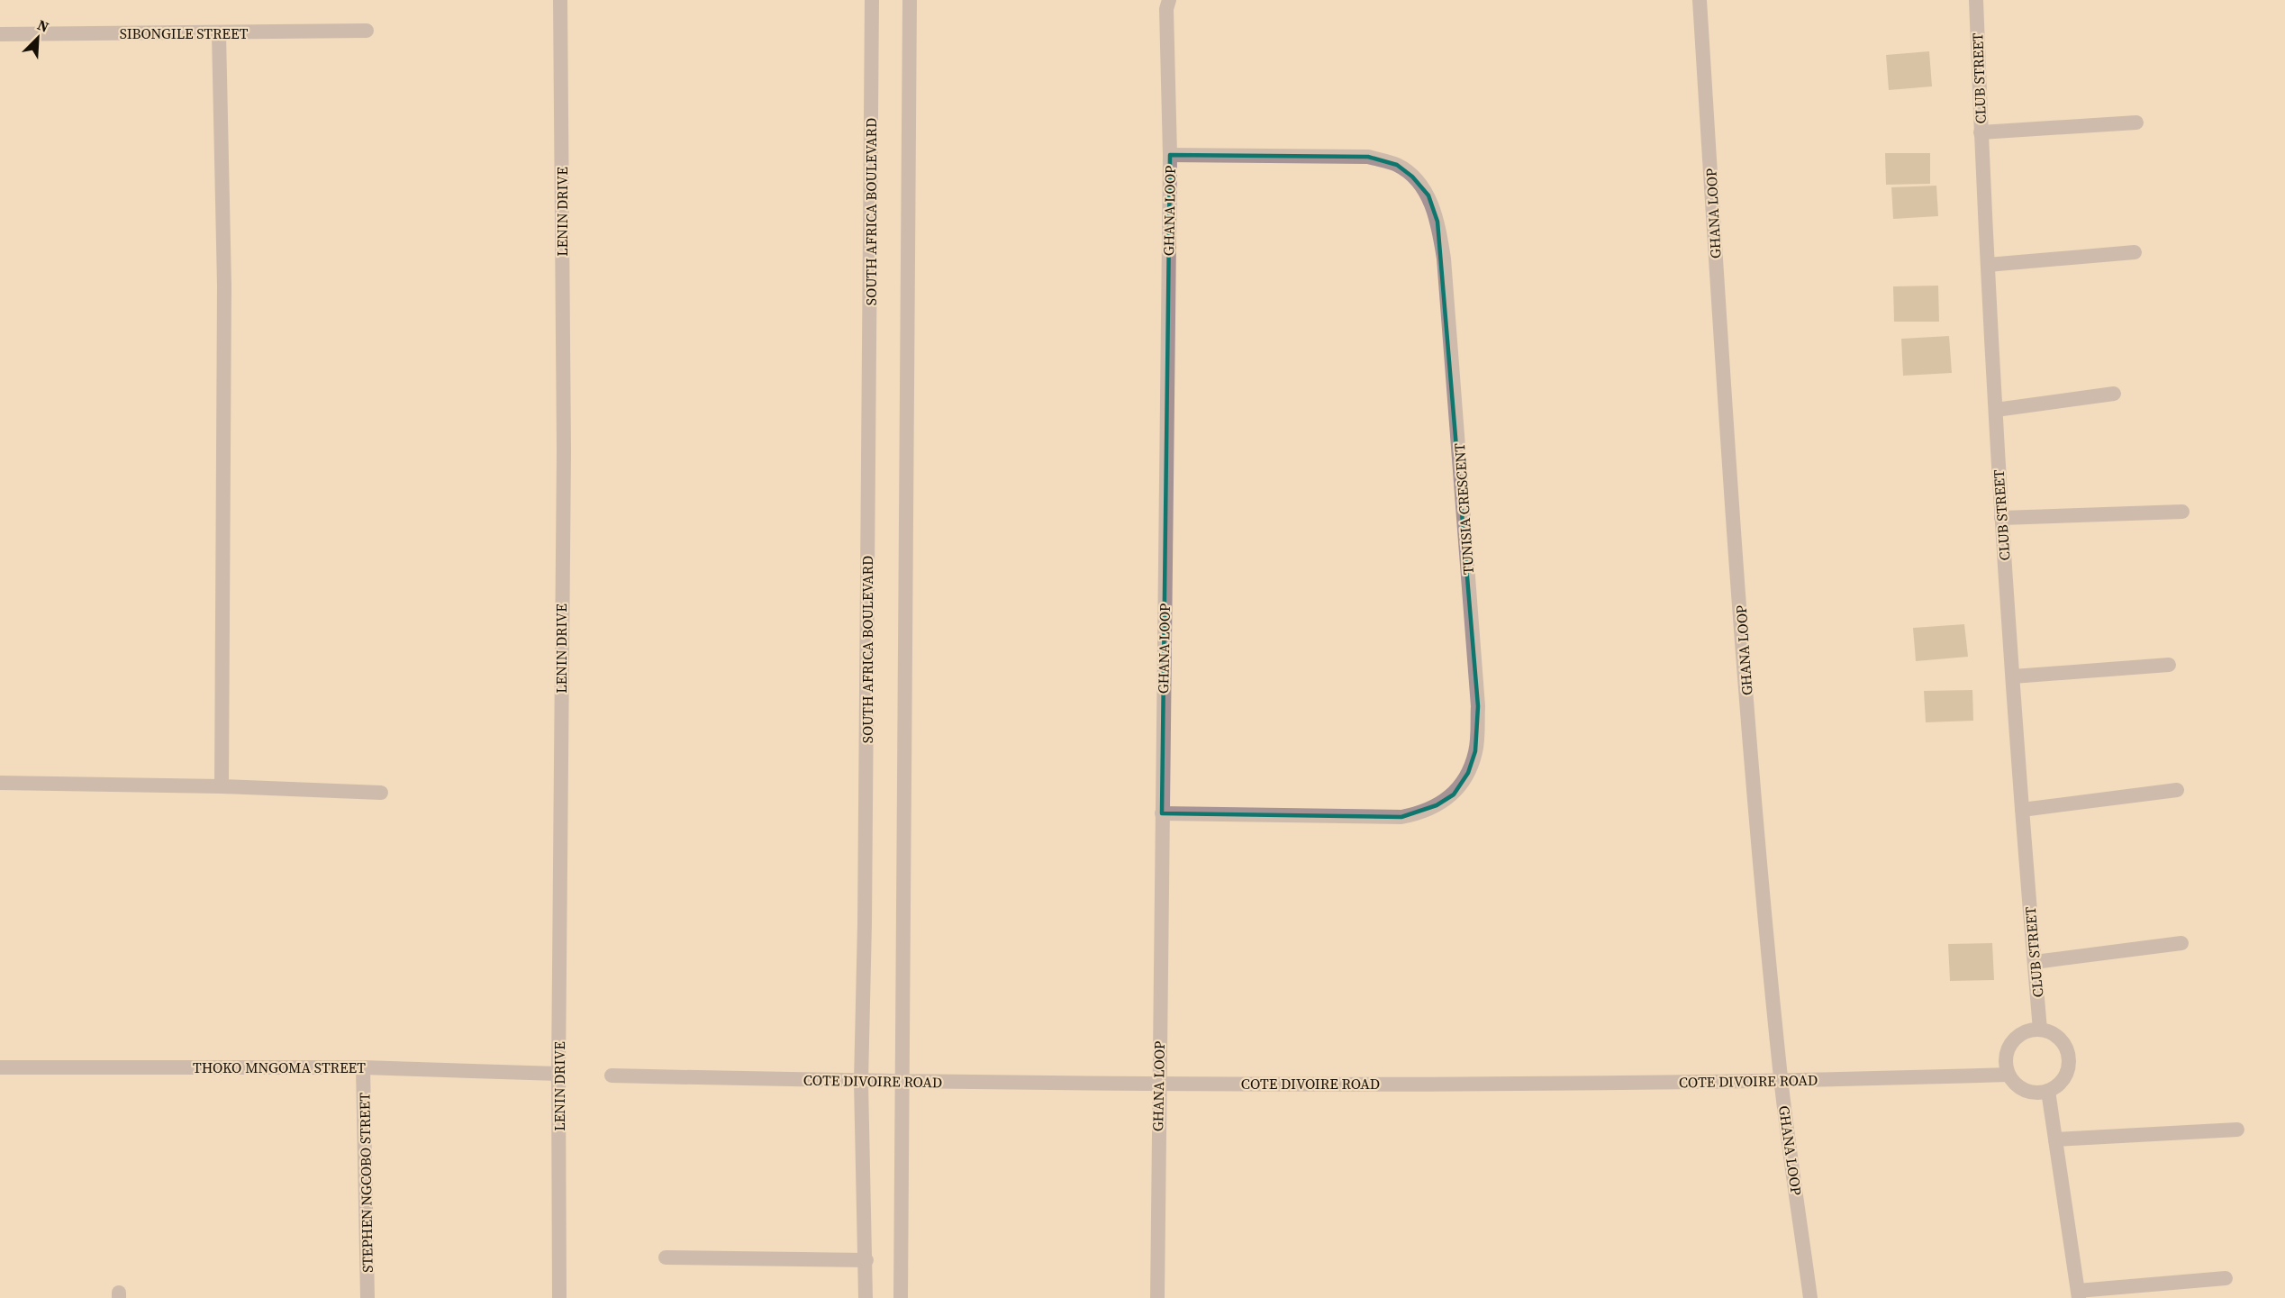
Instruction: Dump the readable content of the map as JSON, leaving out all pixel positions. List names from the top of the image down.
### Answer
{
  "streets": {
    "street": [
      "SIBONGILE STREET",
      "CLUB STREET",
      "GHANA LOOP",
      "LENIN DRIVE",
      "SOUTH AFRICA BOULEVARD",
      "TUNISIA CRESCENT",
      "THOKO MNGOMA STREET",
      "COTE DIVOIRE ROAD",
      "STEPHEN NGCOBO STREET"
    ]
  },
  "crossings": [
    ["CLUB STREET", "COTE DIVOIRE ROAD"],
    ["GHANA LOOP", "TUNISIA CRESCENT"],
    ["GHANA LOOP", "COTE DIVOIRE ROAD"],
    ["LENIN DRIVE", "THOKO MNGOMA STREET"],
    ["SOUTH AFRICA BOULEVARD", "COTE DIVOIRE ROAD"],
    ["THOKO MNGOMA STREET", "STEPHEN NGCOBO STREET"]
  ],
  "north": "top right"
}
